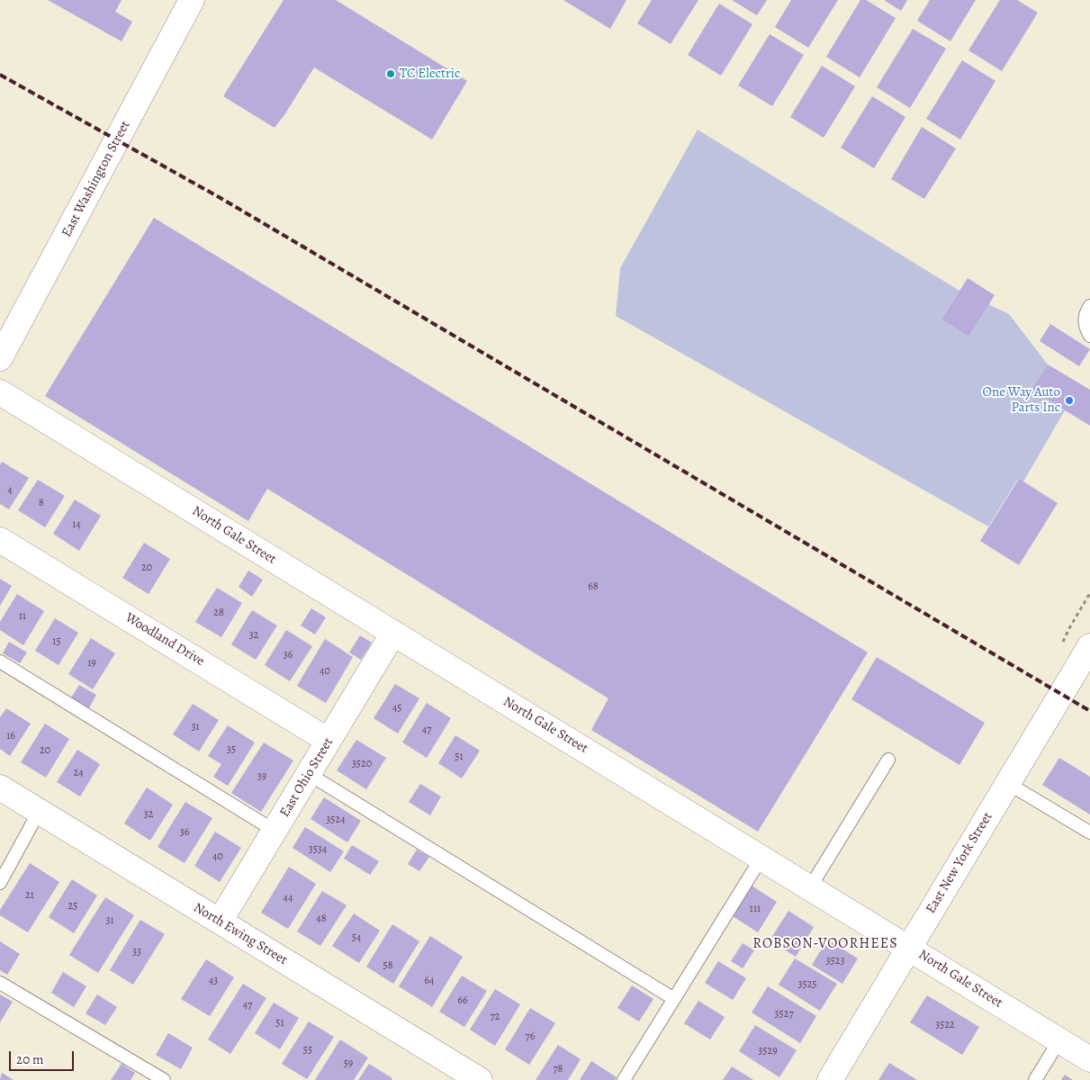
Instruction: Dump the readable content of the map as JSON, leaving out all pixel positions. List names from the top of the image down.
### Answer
{
  "streets": {
    "street": [
      "East Washington Street",
      "North Gale Street",
      "Woodland Drive",
      "East Ohio Street",
      "East New York Street",
      "North Ewing Street"
    ]
  },
  "crossings": [
    ["North Gale Street", "East Ohio Street"],
    ["North Gale Street", "East New York Street"],
    ["Woodland Drive", "East Ohio Street"],
    ["East Ohio Street", "North Ewing Street"]
  ],
  "districts": ["ROBSON-VOORHEES"],
  "places": ["TC Electric", "One Way Auto Parts Inc"],
  "house_numbers": [
    "4",
    "8",
    "14",
    "20",
    "68",
    "28",
    "11",
    "32",
    "15",
    "36",
    "19",
    "40",
    "45",
    "31",
    "47",
    "16",
    "35",
    "20",
    "51",
    "3520",
    "24",
    "39",
    "32",
    "3524",
    "36",
    "3534",
    "40",
    "21",
    "44",
    "25",
    "111",
    "48",
    "31",
    "54",
    "33",
    "3523",
    "58",
    "43",
    "64",
    "3525",
    "66",
    "47",
    "3527",
    "72",
    "51",
    "3522",
    "76",
    "55",
    "3529",
    "59",
    "78"
  ],
  "scale_bar": "20 m"
}
